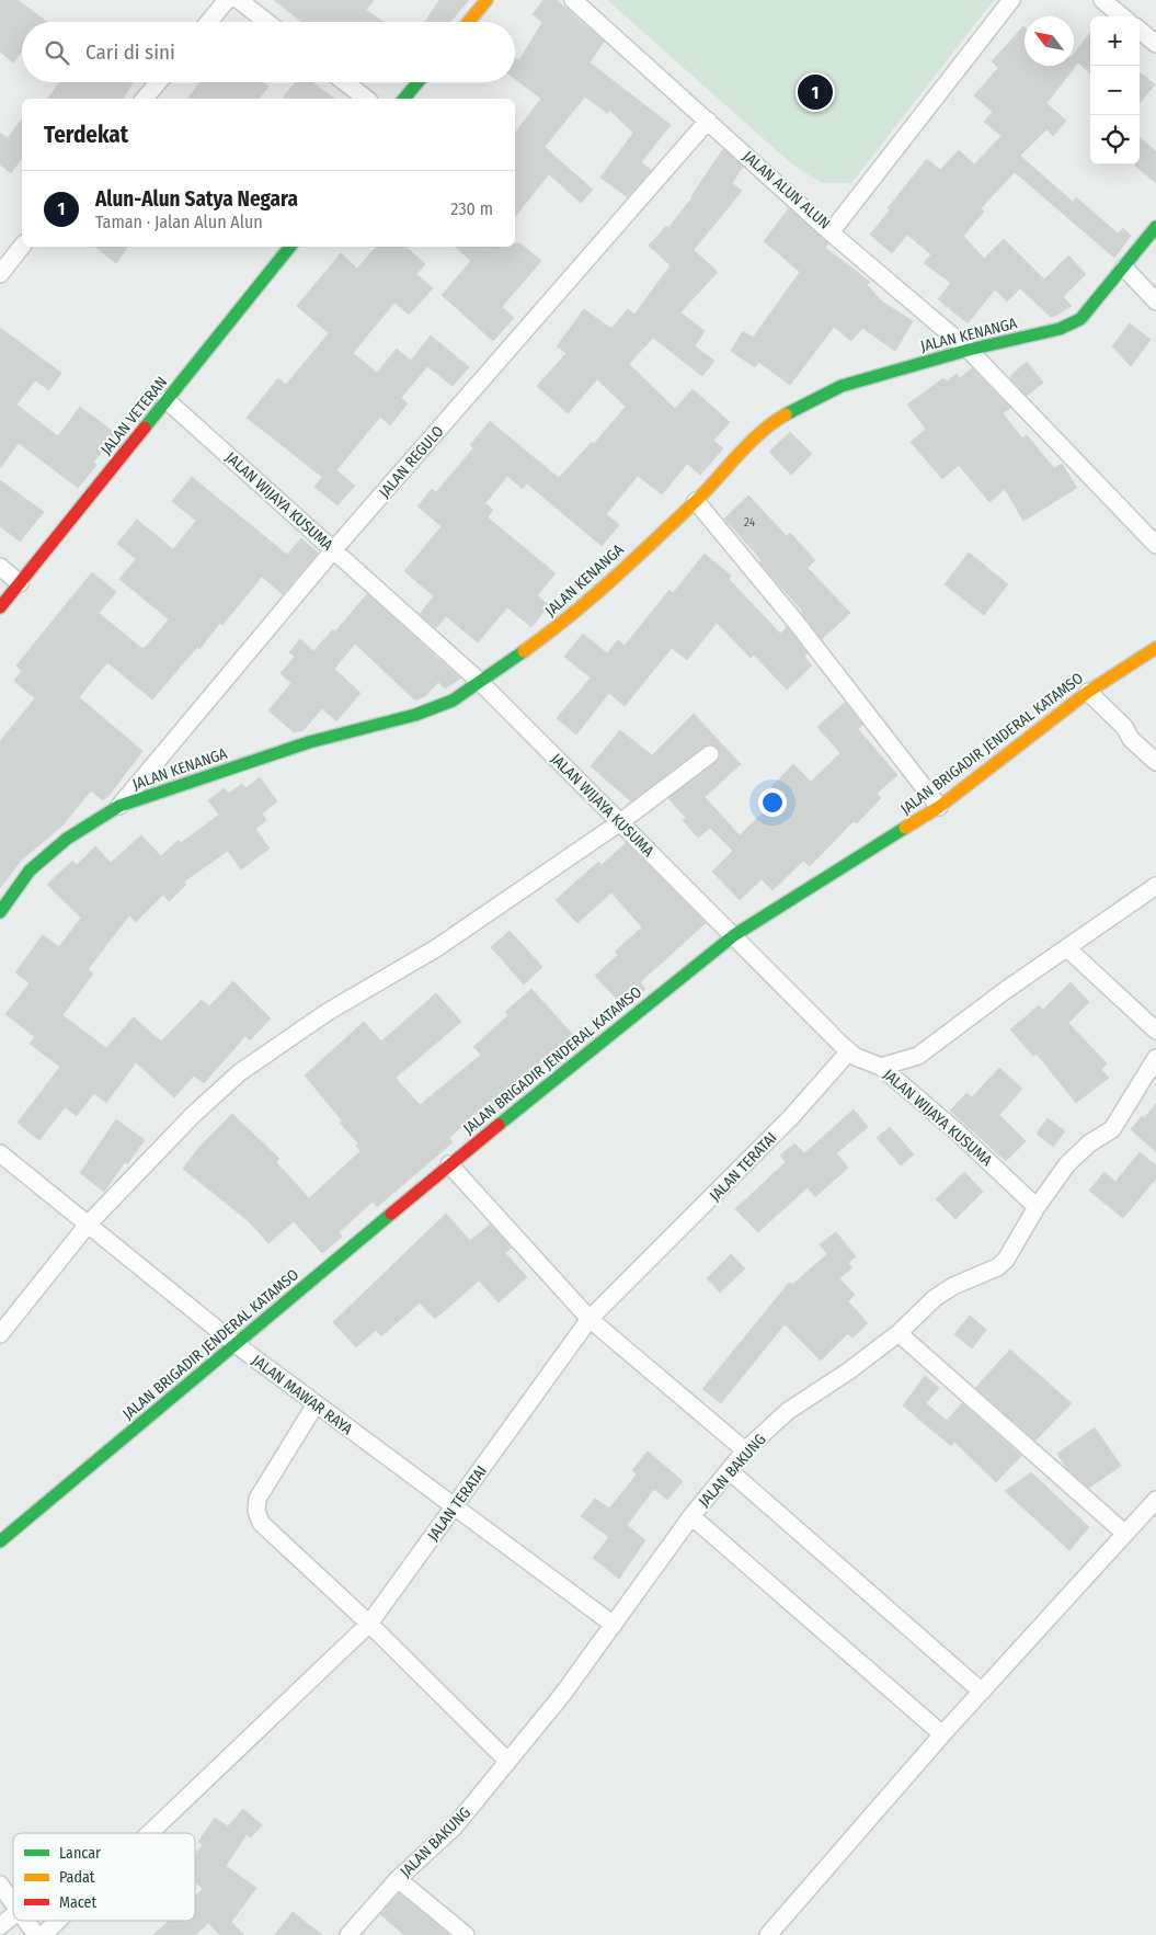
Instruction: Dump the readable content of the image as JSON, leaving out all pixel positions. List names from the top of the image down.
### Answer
{
  "streets": {
    "street": [
      "JALAN ALUN ALUN",
      "JALAN KENANGA",
      "JALAN VETERAN",
      "JALAN REGULO",
      "JALAN WIJAYA KUSUMA",
      "JALAN BRIGADIR JENDERAL KATAMSO",
      "JALAN TERATAI",
      "JALAN MAWAR RAYA",
      "JALAN BAKUNG"
    ]
  },
  "crossings": [
    ["JALAN ALUN ALUN", "JALAN REGULO"],
    ["JALAN KENANGA", "JALAN REGULO"],
    ["JALAN KENANGA", "JALAN WIJAYA KUSUMA"],
    ["JALAN VETERAN", "JALAN WIJAYA KUSUMA"],
    ["JALAN REGULO", "JALAN WIJAYA KUSUMA"],
    ["JALAN WIJAYA KUSUMA", "JALAN BRIGADIR JENDERAL KATAMSO"],
    ["JALAN WIJAYA KUSUMA", "JALAN TERATAI"],
    ["JALAN WIJAYA KUSUMA", "JALAN BAKUNG"],
    ["JALAN BRIGADIR JENDERAL KATAMSO", "JALAN MAWAR RAYA"],
    ["JALAN TERATAI", "JALAN MAWAR RAYA"],
    ["JALAN MAWAR RAYA", "JALAN BAKUNG"]
  ],
  "house_numbers": ["24"],
  "legend": ["Lancar", "Padat", "Macet"],
  "north": "top left",
  "page": {
    "map_buttons": ["+", "−"],
    "search": "Cari di sini",
    "pins": "1",
    "heading": "Terdekat",
    "list": [
      {
        "mark": "1",
        "name": "Alun-Alun Satya Negara",
        "note": "Taman · Jalan Alun Alun",
        "value": "230 m"
      }
    ]
  }
}
